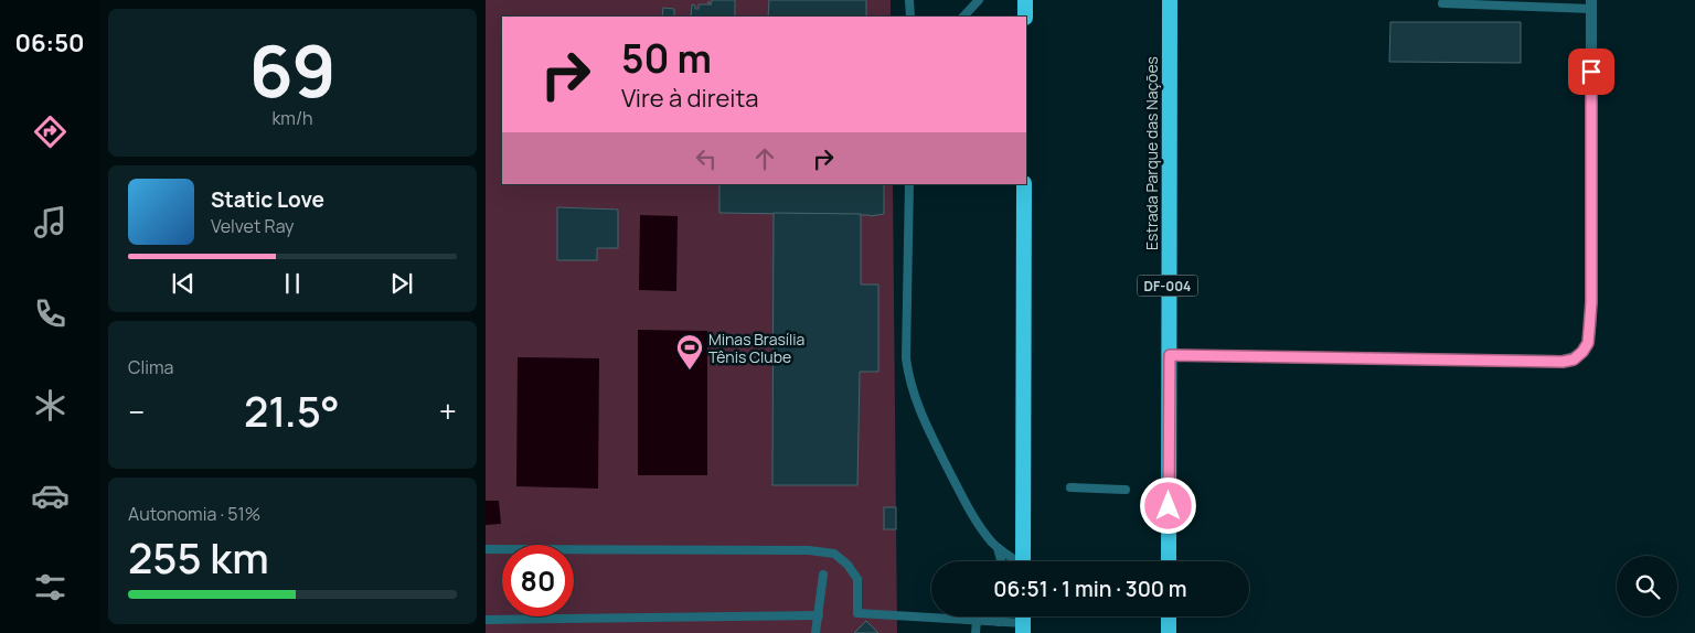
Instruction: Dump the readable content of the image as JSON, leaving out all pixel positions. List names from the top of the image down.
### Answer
{
  "streets": {
    "highway": ["Estrada Parque das Nações", "DF-004"]
  },
  "places": {
    "sports": ["Minas Brasília Tênis Clube"]
  },
  "page": {
    "tabs": "06:50",
    "tile": [
      ["69", "km/h"],
      "Clima",
      ["Autonomia · 51%", "255 km"]
    ],
    "turn": ["50 m", "Vire à direita"],
    "song": ["Static Love", "Velvet Ray"],
    "heat": ["−", "21.5°", "+"],
    "limit": "80",
    "trip": "06:51 · 1 min · 300 m"
  }
}
